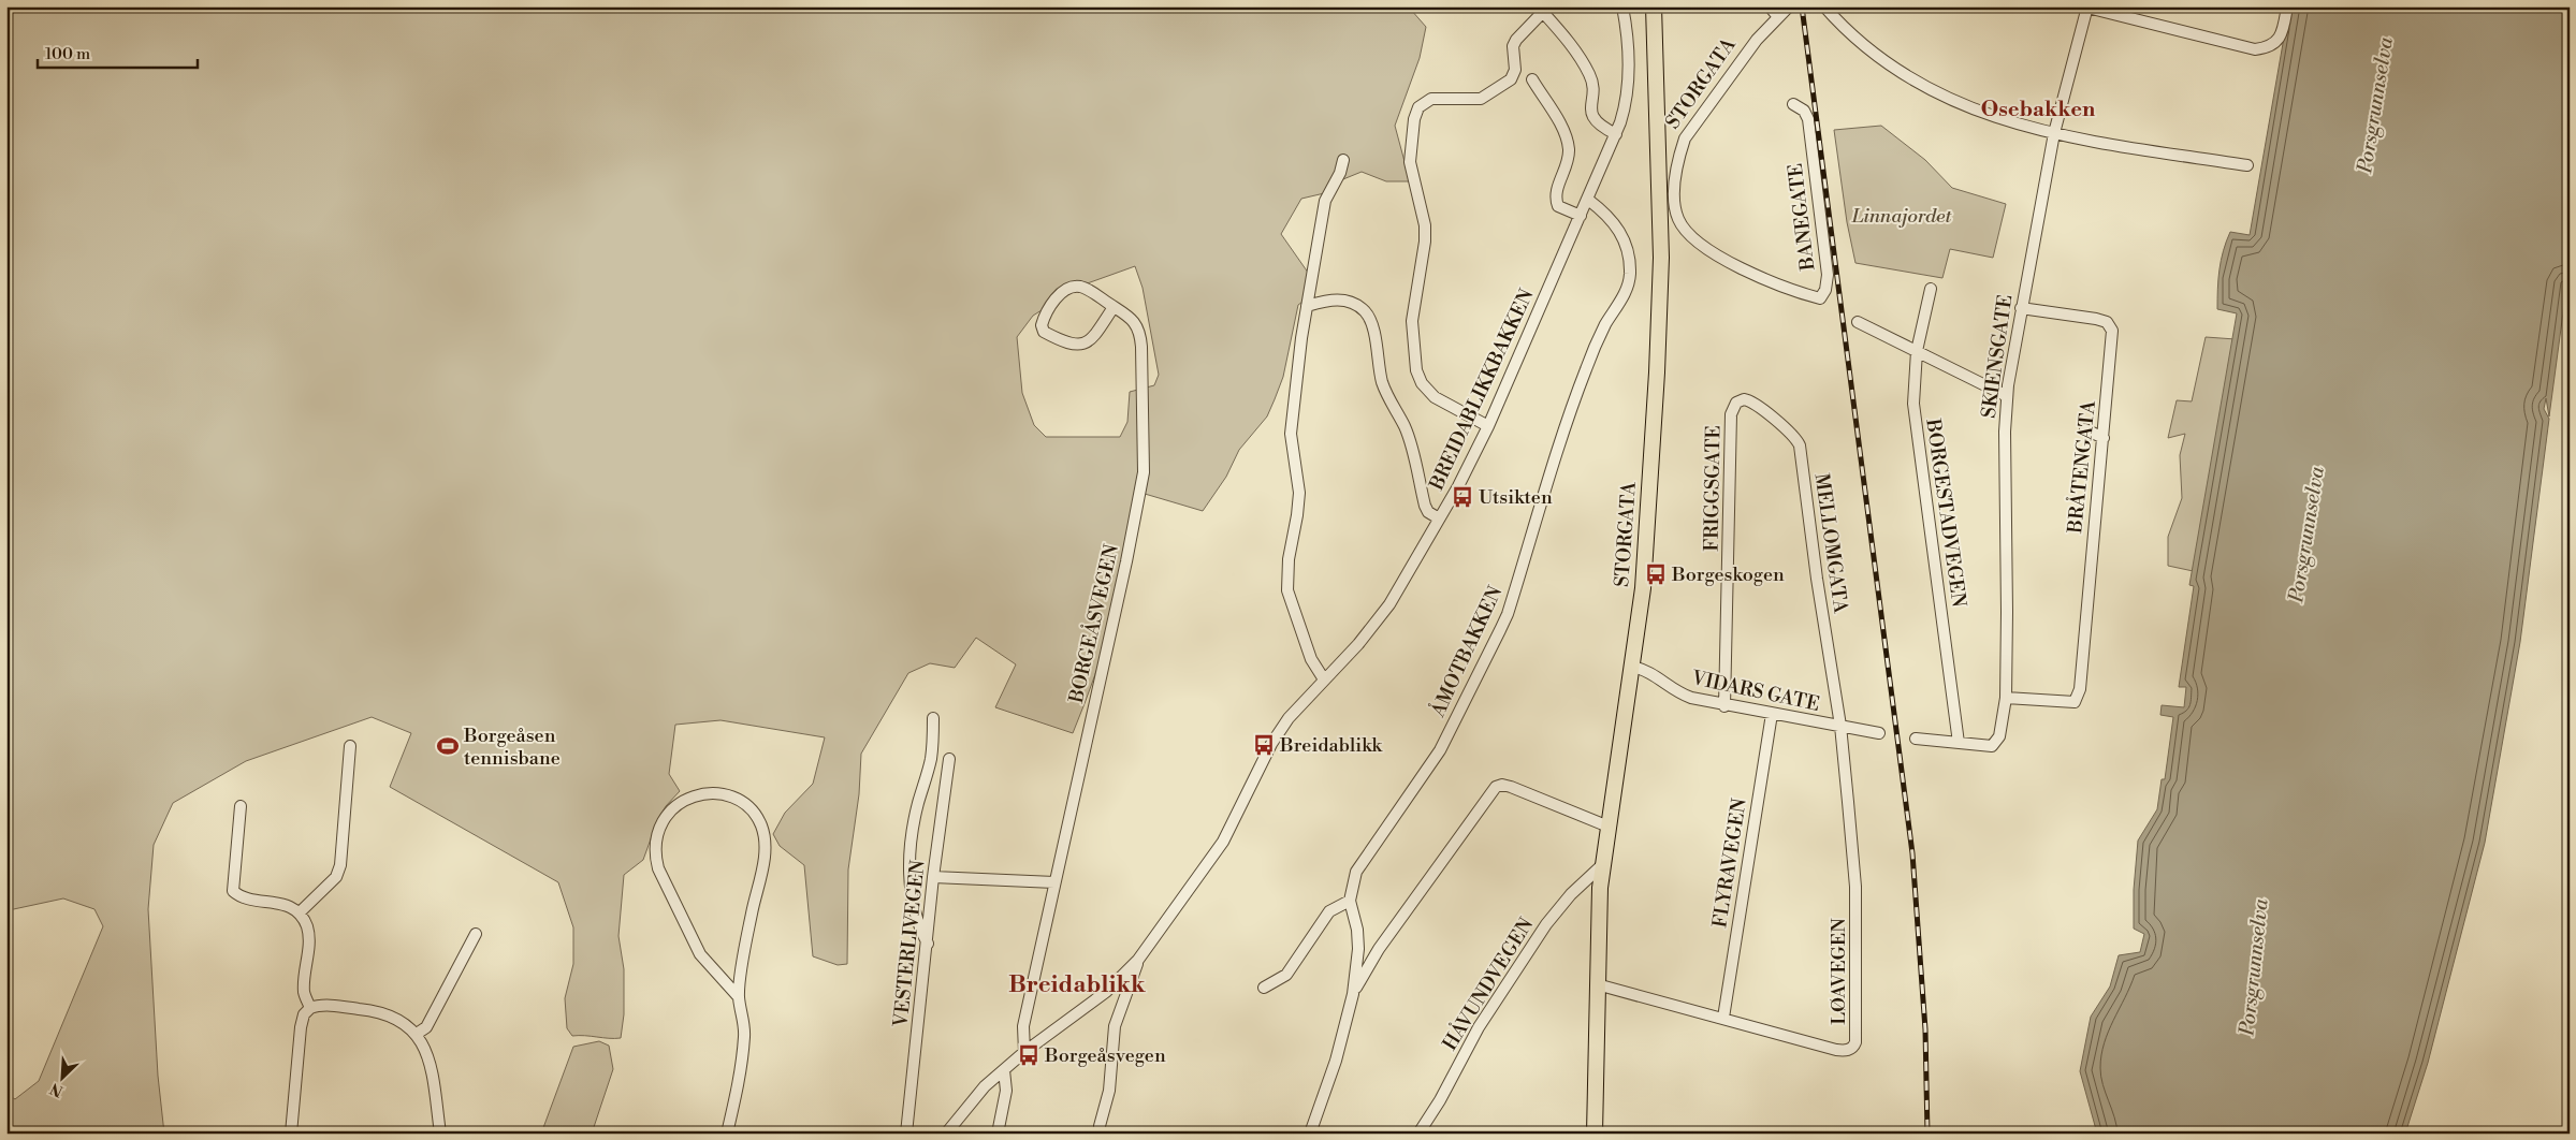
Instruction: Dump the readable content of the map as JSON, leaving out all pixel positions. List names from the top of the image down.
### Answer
{
  "streets": {
    "main road": ["STORGATA"],
    "street": [
      "BANEGATE",
      "SKIENSGATE",
      "BREIDABLIKKBAKKEN",
      "BRÅTENGATA",
      "FRIGGSGATE",
      "BORGESTADVEGEN",
      "MELLOMGATA",
      "BORGEÅSVEGEN",
      "ÅMOTBAKKEN",
      "VIDARS GATE",
      "FLYRAVEGEN",
      "VESTERLIVEGEN",
      "LØAVEGEN",
      "HÅVUNDVEGEN"
    ]
  },
  "crossings": [
    ["STORGATA", "BANEGATE"],
    ["STORGATA", "VIDARS GATE"],
    ["STORGATA", "LØAVEGEN"],
    ["STORGATA", "HÅVUNDVEGEN"],
    ["SKIENSGATE", "BRÅTENGATA"],
    ["SKIENSGATE", "BORGESTADVEGEN"],
    ["BREIDABLIKKBAKKEN", "BORGEÅSVEGEN"],
    ["BREIDABLIKKBAKKEN", "ÅMOTBAKKEN"],
    ["FRIGGSGATE", "MELLOMGATA"],
    ["FRIGGSGATE", "VIDARS GATE"],
    ["MELLOMGATA", "VIDARS GATE"],
    ["MELLOMGATA", "LØAVEGEN"],
    ["VIDARS GATE", "FLYRAVEGEN"],
    ["VIDARS GATE", "LØAVEGEN"],
    ["FLYRAVEGEN", "LØAVEGEN"]
  ],
  "districts": ["Osebakken", "Breidablikk"],
  "water": ["Porsgrunnselva"],
  "parks": ["Linnajordet"],
  "places": {
    "bus stop": [
      "Utsikten",
      "Borgeskogen",
      "Breidablikk",
      "Borgeåsvegen"
    ],
    "sports": ["Borgeåsen tennisbane"]
  },
  "scale_bar": "100 m",
  "north": "bottom left"
}
